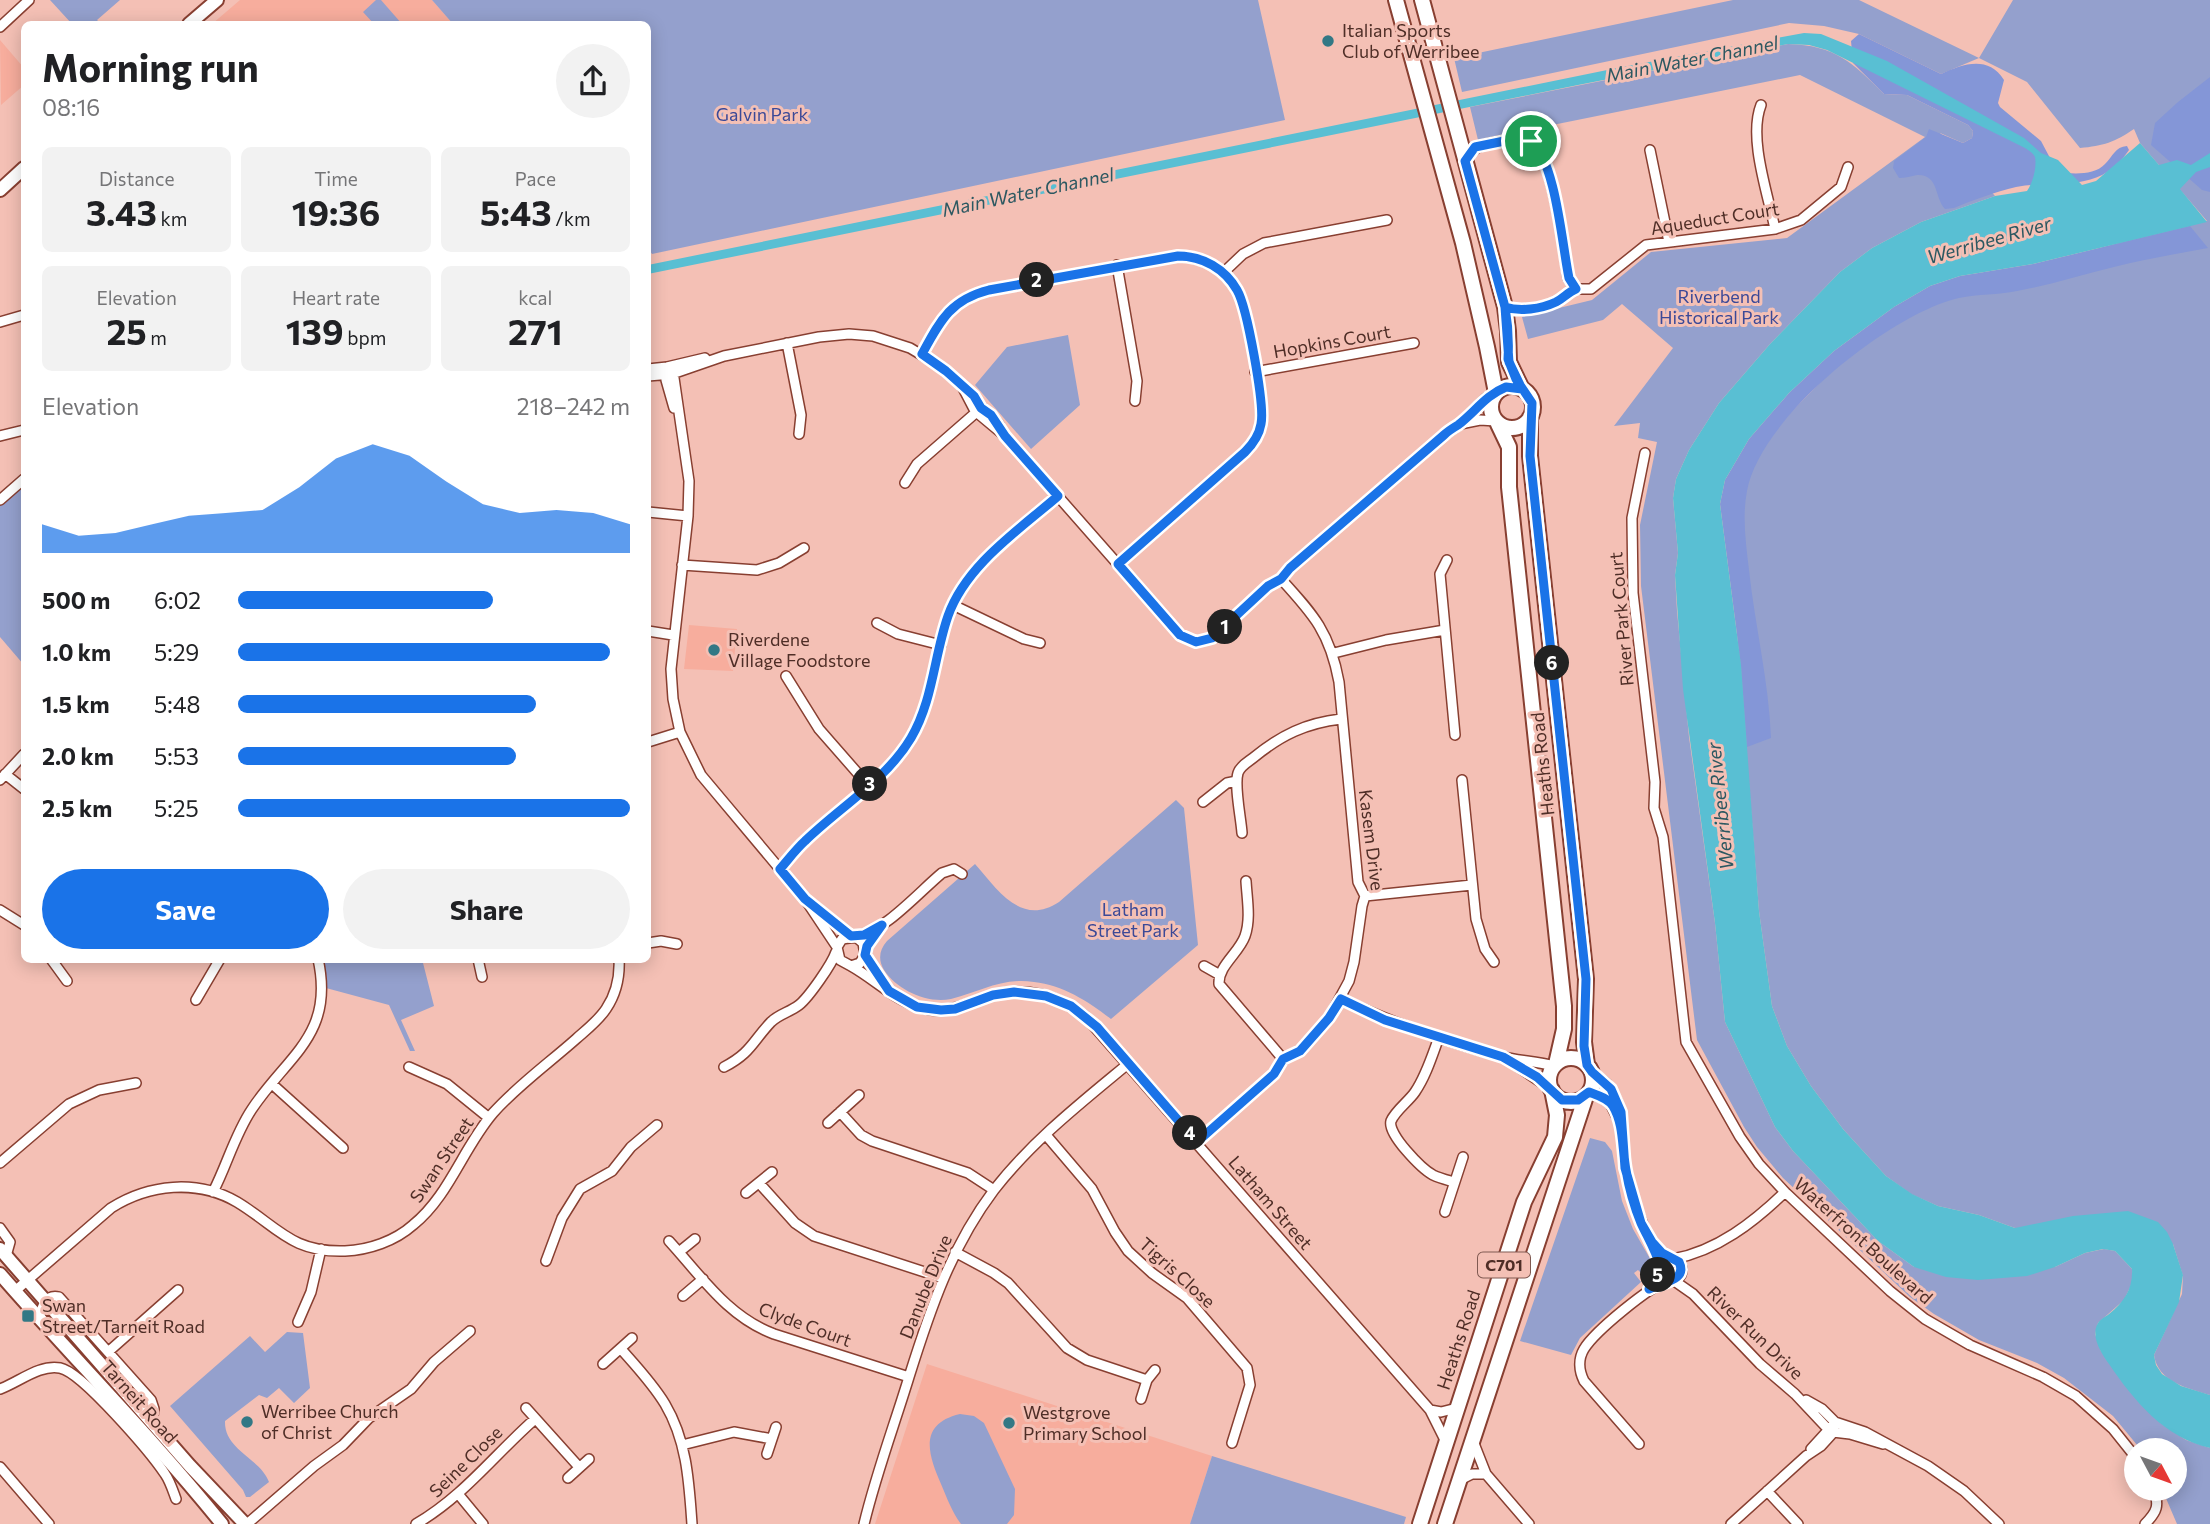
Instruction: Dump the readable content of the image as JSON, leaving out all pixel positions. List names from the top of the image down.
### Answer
{
  "streets": {
    "main road": ["Heaths Road", "C701", "Tarneit Road"],
    "street": [
      "Aqueduct Court",
      "Hopkins Court",
      "River Park Court",
      "Kasem Drive",
      "Swan Street",
      "Latham Street",
      "Waterfront Boulevard",
      "Tigris Close",
      "Danube Drive",
      "Clyde Court",
      "River Run Drive",
      "Seine Close"
    ]
  },
  "crossings": [
    ["Aqueduct Court", "C701"],
    ["River Park Court", "Waterfront Boulevard"],
    ["Heaths Road", "Latham Street"],
    ["Heaths Road", "C701"],
    ["Kasem Drive", "Latham Street"],
    ["Swan Street", "Tarneit Road"],
    ["Latham Street", "Danube Drive"],
    ["Tigris Close", "Danube Drive"],
    ["Danube Drive", "Clyde Court"]
  ],
  "water": ["Main Water Channel", "Werribee River"],
  "parks": ["Galvin Park", "Riverbend Historical Park", "Latham Street Park"],
  "places": {
    "other": [
      "Italian Sports Club of Werribee",
      "Riverdene Village Foodstore",
      "Werribee Church of Christ",
      "Westgrove Primary School"
    ],
    "transit": ["Swan Street/Tarneit Road"]
  },
  "north": "bottom right",
  "page": {
    "heading": ["Morning run", "08:16"],
    "stats": [
      ["Distance", "3.43 km"],
      ["Time", "19:36"],
      ["Pace", "5:43 /km"],
      ["Elevation", "25 m"],
      ["Heart rate", "139 bpm"],
      ["kcal", "271"]
    ],
    "pins": [
      "2",
      "1",
      "6",
      "3",
      "4",
      "5"
    ],
    "chart": ["Elevation", "218–242 m"],
    "list": [
      {
        "name": "500 m",
        "note": "6:02"
      },
      {
        "name": "1.0 km",
        "note": "5:29"
      },
      {
        "name": "1.5 km",
        "note": "5:48"
      },
      {
        "name": "2.0 km",
        "note": "5:53"
      },
      {
        "name": "2.5 km",
        "note": "5:25"
      }
    ],
    "buttons": ["Save", "Share"]
  }
}
